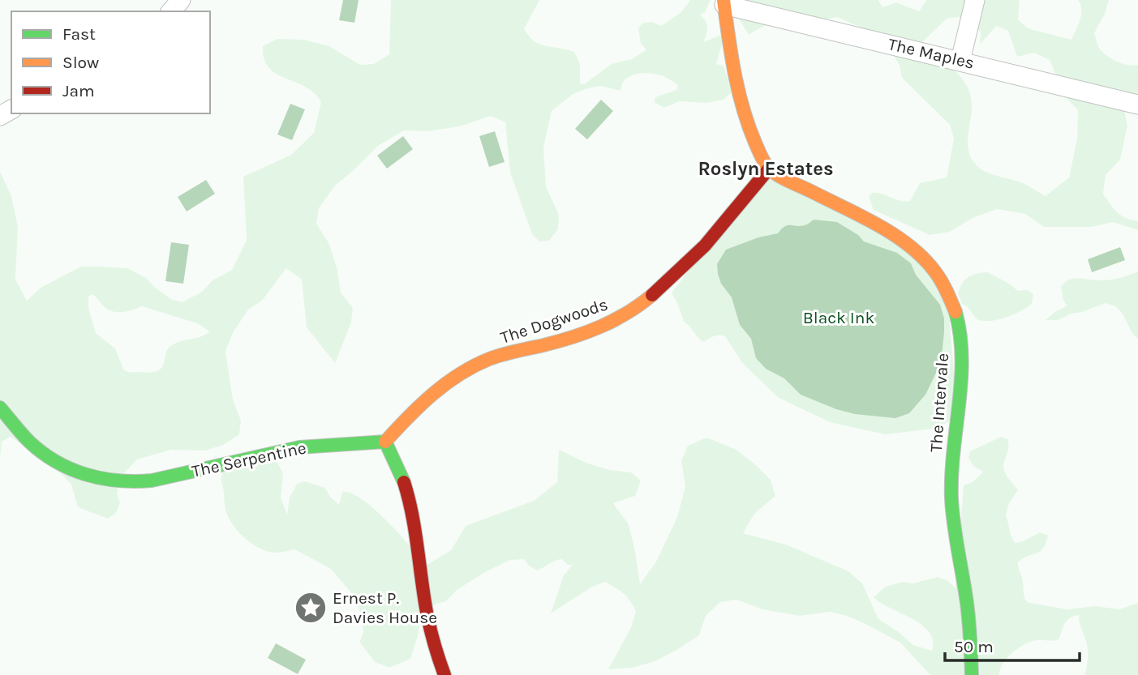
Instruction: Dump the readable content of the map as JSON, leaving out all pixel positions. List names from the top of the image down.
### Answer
{
  "streets": {
    "street": [
      "The Maples",
      "The Dogwoods",
      "The Intervale",
      "The Serpentine"
    ]
  },
  "crossings": [
    ["The Dogwoods", "The Intervale"],
    ["The Dogwoods", "The Serpentine"]
  ],
  "districts": ["Roslyn Estates"],
  "parks": ["Black Ink"],
  "places": {
    "place": ["Ernest P. Davies House"]
  },
  "legend": ["Fast", "Slow", "Jam"],
  "scale_bar": "50 m"
}
